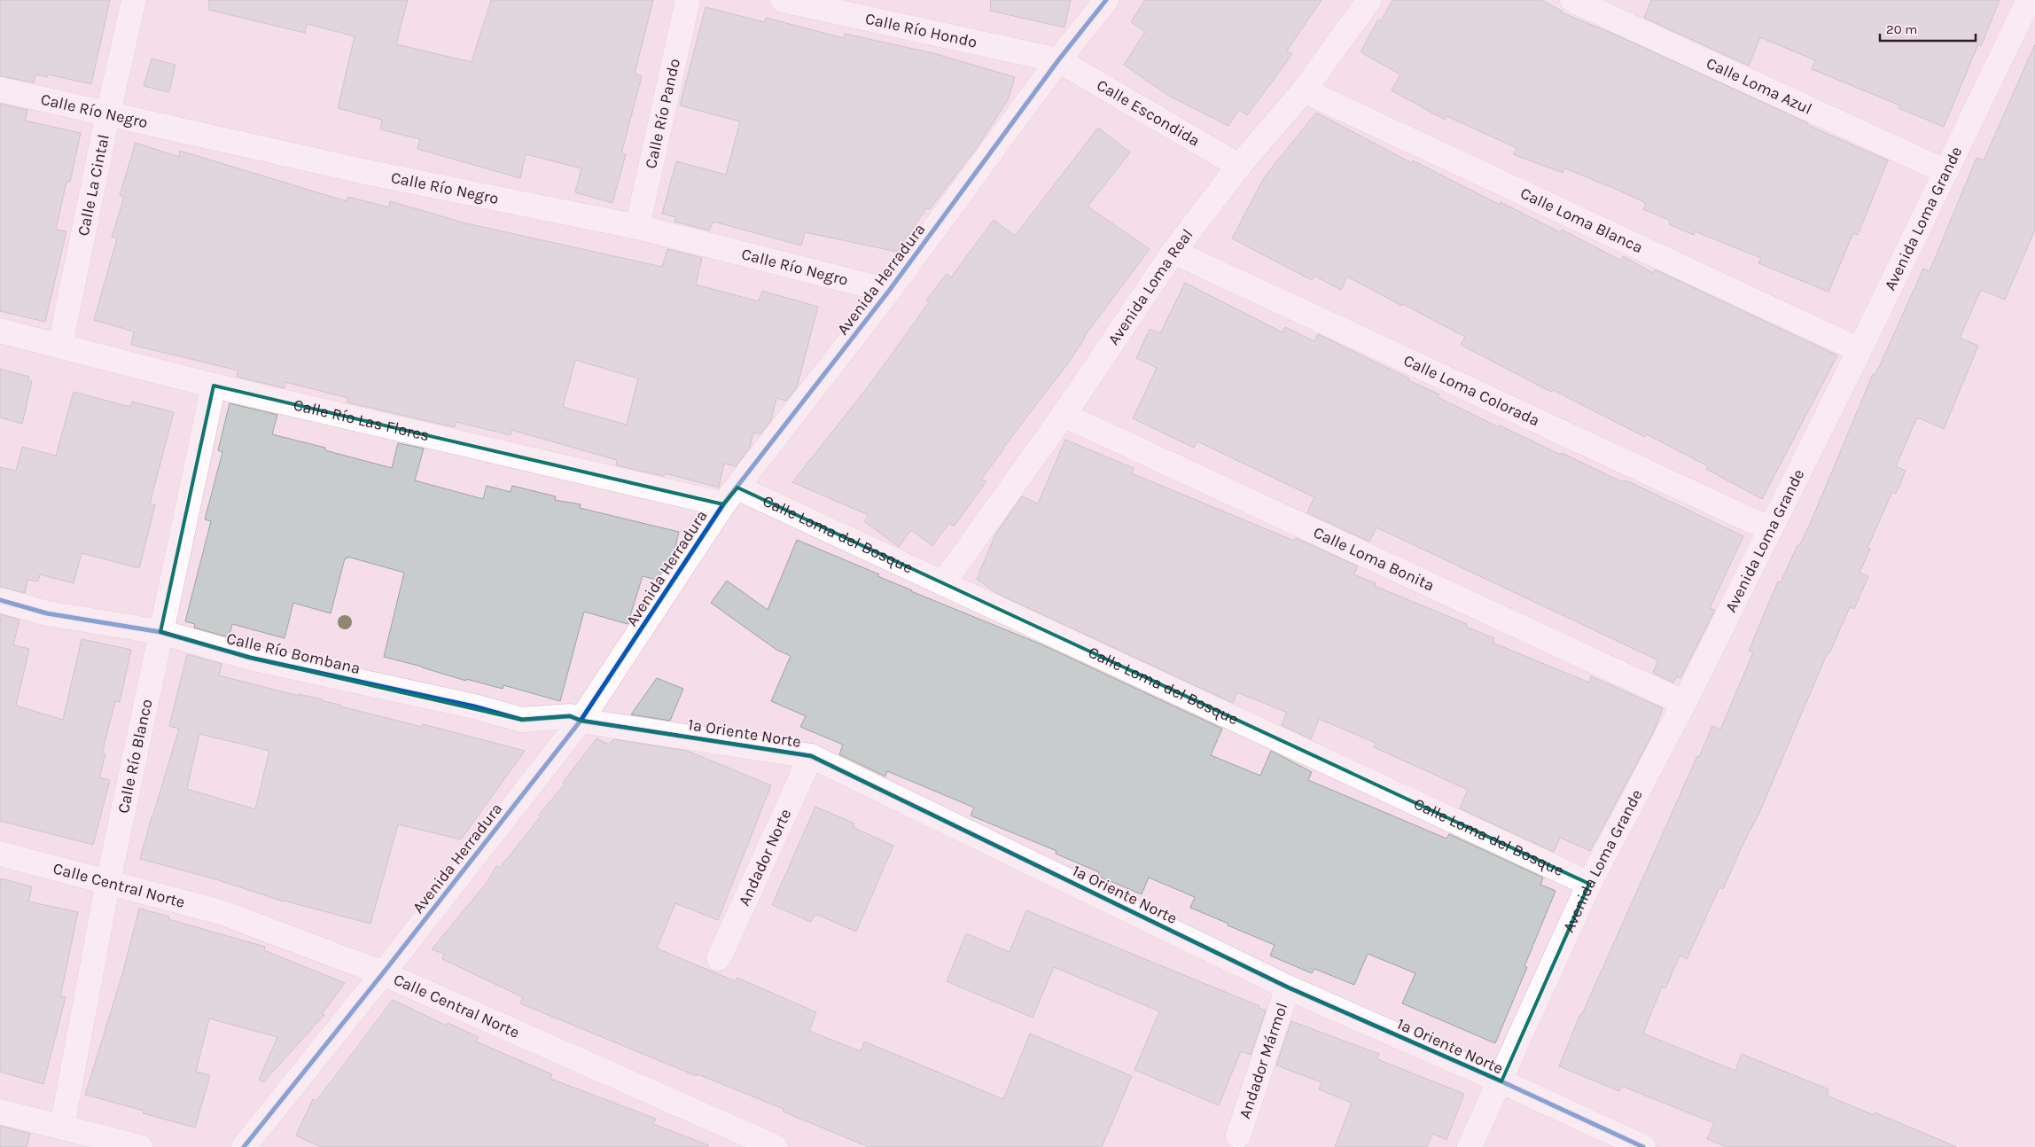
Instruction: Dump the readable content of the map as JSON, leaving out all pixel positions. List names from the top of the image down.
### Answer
{
  "streets": {
    "street": [
      "Calle Río Hondo",
      "Calle Loma Azul",
      "Calle Río Negro",
      "Calle Escondida",
      "Calle Río Pando",
      "Calle La Cintal",
      "Avenida Loma Grande",
      "Calle Loma Blanca",
      "Avenida Herradura",
      "Avenida Loma Real",
      "Calle Loma Colorada",
      "Calle Río Las Flores",
      "Calle Loma del Bosque",
      "Calle Loma Bonita",
      "Calle Río Bombana",
      "1a Oriente Norte",
      "Calle Río Blanco",
      "Andador Norte",
      "Calle Central Norte",
      "Andador Mármol"
    ]
  },
  "crossings": [
    ["Calle Río Hondo", "Calle Escondida"],
    ["Calle Río Hondo", "Avenida Herradura"],
    ["Calle Loma Azul", "Avenida Loma Grande"],
    ["Calle Río Negro", "Calle Río Pando"],
    ["Calle Río Negro", "Calle La Cintal"],
    ["Calle Río Negro", "Avenida Herradura"],
    ["Calle Escondida", "Avenida Herradura"],
    ["Calle Escondida", "Avenida Loma Real"],
    ["Calle La Cintal", "Calle Río Las Flores"],
    ["Avenida Loma Grande", "Calle Loma Blanca"],
    ["Avenida Loma Grande", "Calle Loma Colorada"],
    ["Avenida Loma Grande", "Calle Loma del Bosque"],
    ["Avenida Loma Grande", "Calle Loma Bonita"],
    ["Avenida Loma Grande", "1a Oriente Norte"],
    ["Calle Loma Blanca", "Avenida Loma Real"],
    ["Avenida Herradura", "Calle Río Las Flores"],
    ["Avenida Herradura", "Calle Loma del Bosque"],
    ["Avenida Herradura", "Calle Río Bombana"],
    ["Avenida Herradura", "1a Oriente Norte"],
    ["Avenida Herradura", "Calle Central Norte"],
    ["Avenida Loma Real", "Calle Loma Colorada"],
    ["Avenida Loma Real", "Calle Loma del Bosque"],
    ["Avenida Loma Real", "Calle Loma Bonita"],
    ["Calle Río Las Flores", "Calle Loma del Bosque"],
    ["Calle Río Las Flores", "Calle Río Blanco"],
    ["Calle Río Bombana", "1a Oriente Norte"],
    ["Calle Río Bombana", "Calle Río Blanco"],
    ["1a Oriente Norte", "Andador Norte"],
    ["1a Oriente Norte", "Andador Mármol"],
    ["Calle Río Blanco", "Calle Central Norte"]
  ],
  "scale_bar": "20 m"
}
